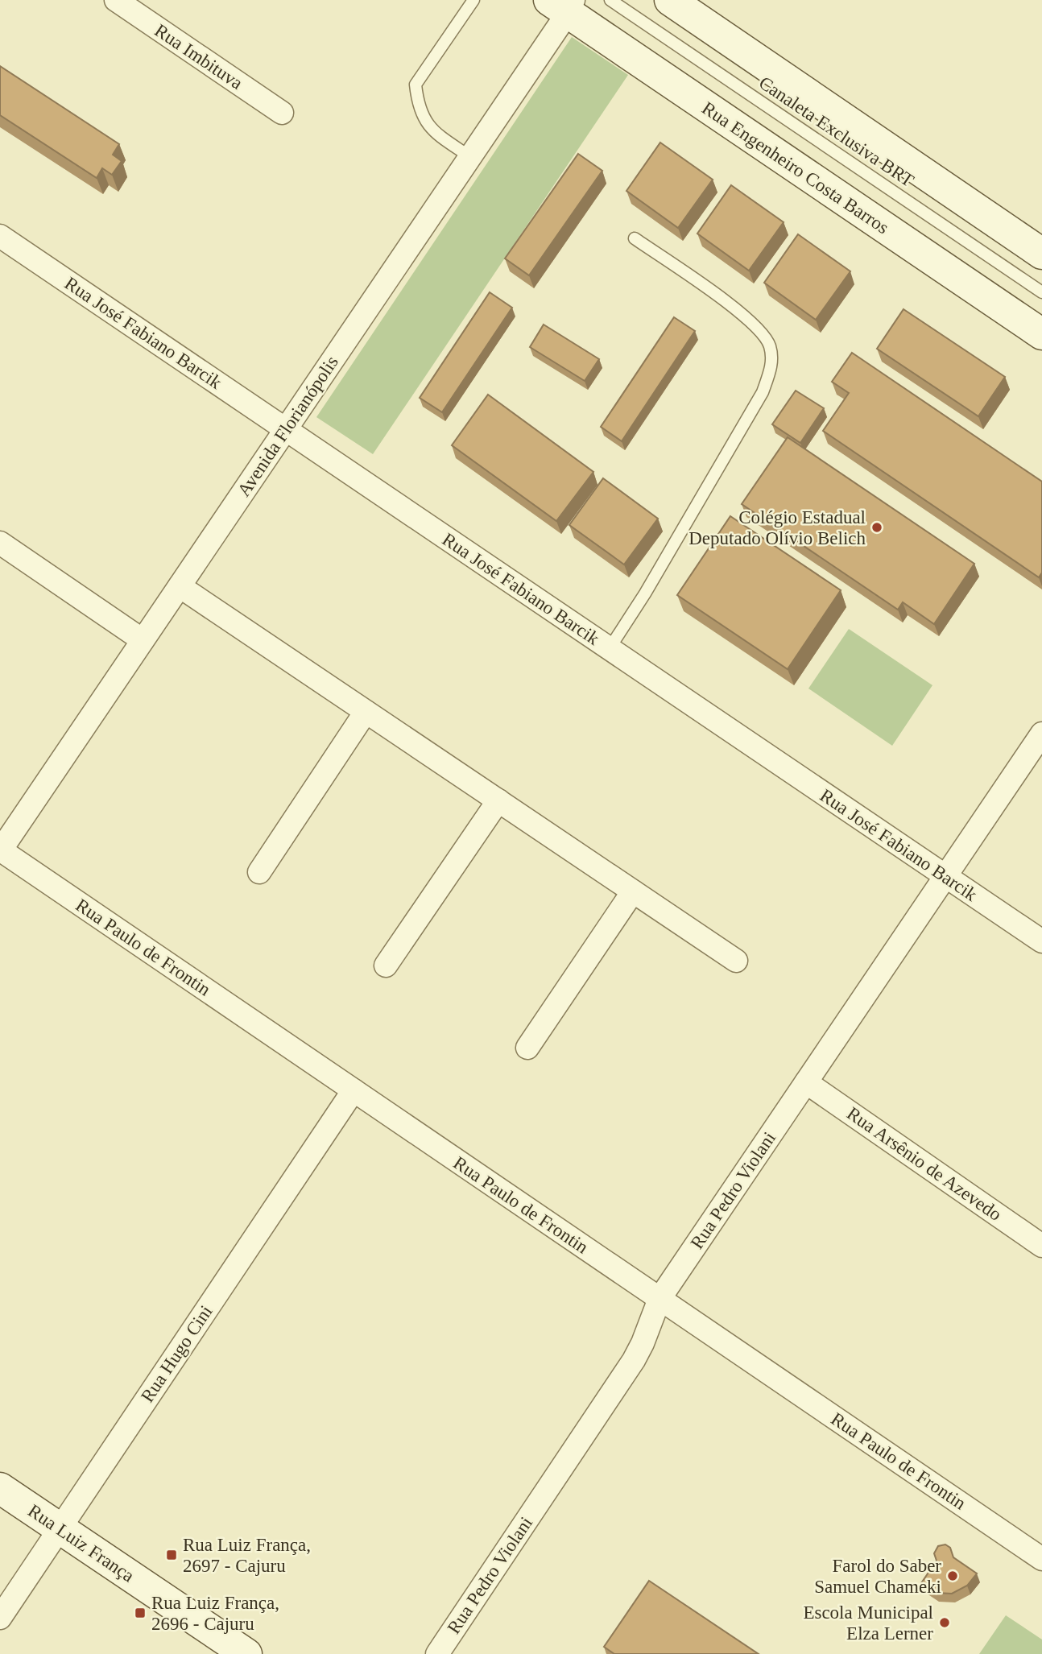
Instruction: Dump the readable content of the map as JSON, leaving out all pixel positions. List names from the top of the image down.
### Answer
{
  "streets": {
    "street": [
      "Rua Imbituva",
      "Rua Engenheiro Costa Barros",
      "Rua José Fabiano Barcik",
      "Avenida Florianópolis",
      "Rua Paulo de Frontin",
      "Rua Arsênio de Azevedo",
      "Rua Pedro Violani",
      "Rua Hugo Cini",
      "Rua Luiz França"
    ],
    "lane": ["Canaleta Exclusiva BRT"]
  },
  "crossings": [
    ["Rua Engenheiro Costa Barros", "Avenida Florianópolis"],
    ["Rua José Fabiano Barcik", "Avenida Florianópolis"],
    ["Rua José Fabiano Barcik", "Rua Pedro Violani"],
    ["Avenida Florianópolis", "Rua Paulo de Frontin"],
    ["Rua Paulo de Frontin", "Rua Pedro Violani"],
    ["Rua Paulo de Frontin", "Rua Hugo Cini"],
    ["Rua Arsênio de Azevedo", "Rua Pedro Violani"],
    ["Rua Hugo Cini", "Rua Luiz França"]
  ],
  "places": {
    "other": ["Colégio Estadual Deputado Olívio Belich", "Farol do Saber Samuel Chameki", "Escola Municipal Elza Lerner"],
    "transit": ["Rua Luiz França, 2697 - Cajuru", "Rua Luiz França, 2696 - Cajuru"]
  }
}
